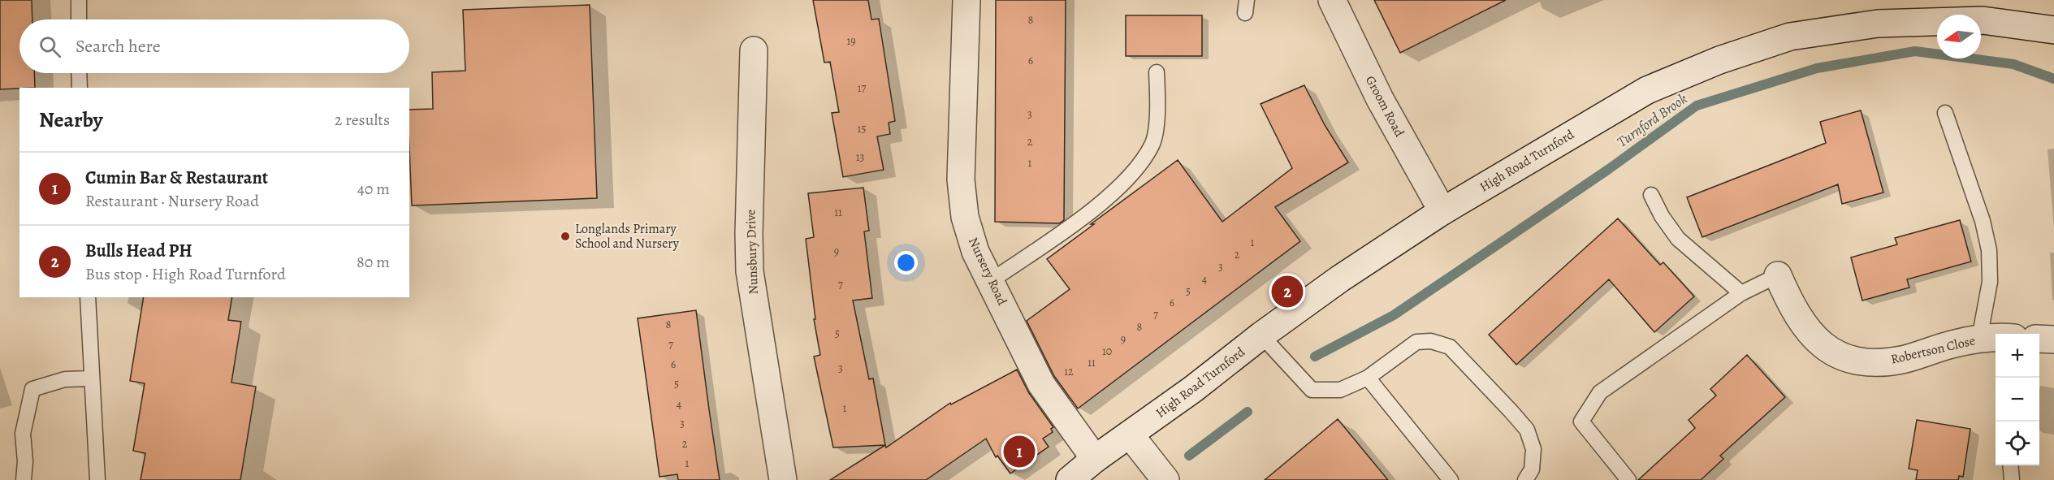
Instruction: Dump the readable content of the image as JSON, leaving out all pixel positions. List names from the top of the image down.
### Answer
{
  "streets": {
    "street": [
      "Groom Road",
      "High Road Turnford",
      "Nunsbury Drive",
      "Nursery Road",
      "Robertson Close"
    ]
  },
  "crossings": [
    ["Groom Road", "High Road Turnford"],
    ["High Road Turnford", "Nursery Road"]
  ],
  "water": ["Turnford Brook"],
  "places": ["Longlands Primary School and Nursery"],
  "house_numbers": [
    "8",
    "19",
    "6",
    "17",
    "3",
    "15",
    "2",
    "13",
    "1",
    "11",
    "1",
    "9",
    "2",
    "3",
    "4",
    "7",
    "5",
    "6",
    "7",
    "8",
    "8",
    "5",
    "9",
    "7",
    "10",
    "11",
    "6",
    "3",
    "12",
    "5",
    "4",
    "1",
    "3",
    "2",
    "1"
  ],
  "north": "left",
  "page": {
    "search": "Search here",
    "heading": ["Nearby", "2 results"],
    "list": [
      {
        "mark": "1",
        "name": "Cumin Bar & Restaurant",
        "note": "Restaurant · Nursery Road",
        "value": "40 m"
      },
      {
        "mark": "2",
        "name": "Bulls Head PH",
        "note": "Bus stop · High Road Turnford",
        "value": "80 m"
      }
    ],
    "pins": ["2", "1"],
    "map_buttons": ["+", "−"]
  }
}
